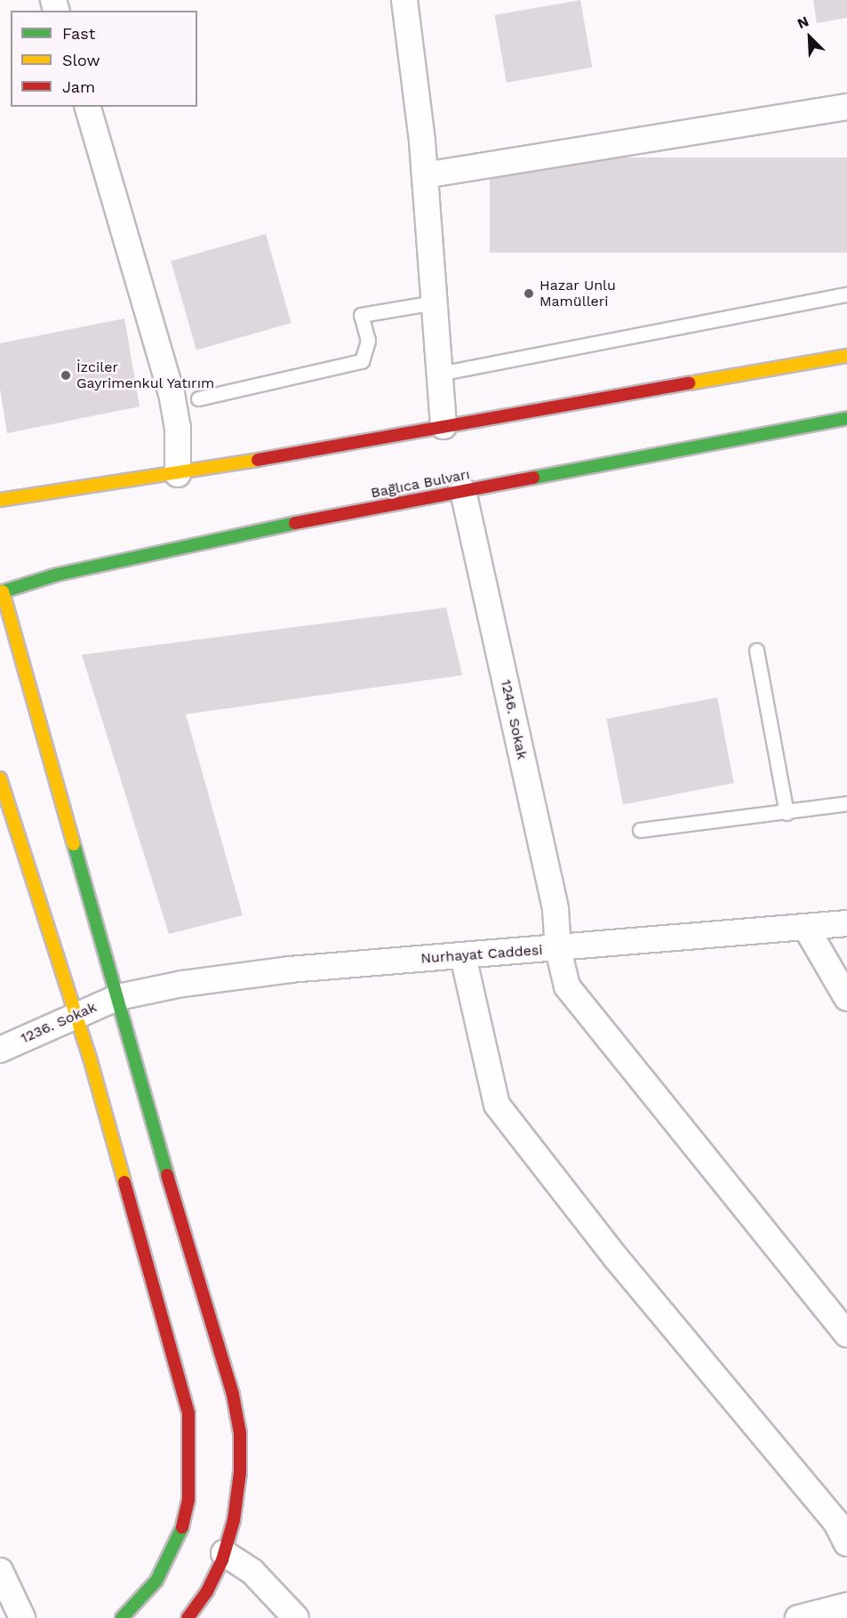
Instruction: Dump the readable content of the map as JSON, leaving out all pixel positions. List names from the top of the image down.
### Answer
{
  "streets": {
    "main road": ["Bağlıca Bulvarı"],
    "street": ["1246. Sokak", "Nurhayat Caddesi", "1236. Sokak"]
  },
  "crossings": [
    ["Bağlıca Bulvarı", "1246. Sokak"],
    ["1246. Sokak", "Nurhayat Caddesi"],
    ["Nurhayat Caddesi", "1236. Sokak"]
  ],
  "places": ["Hazar Unlu Mamülleri", "İzciler Gayrimenkul Yatırım"],
  "legend": ["Fast", "Slow", "Jam"],
  "north": "top left"
}
